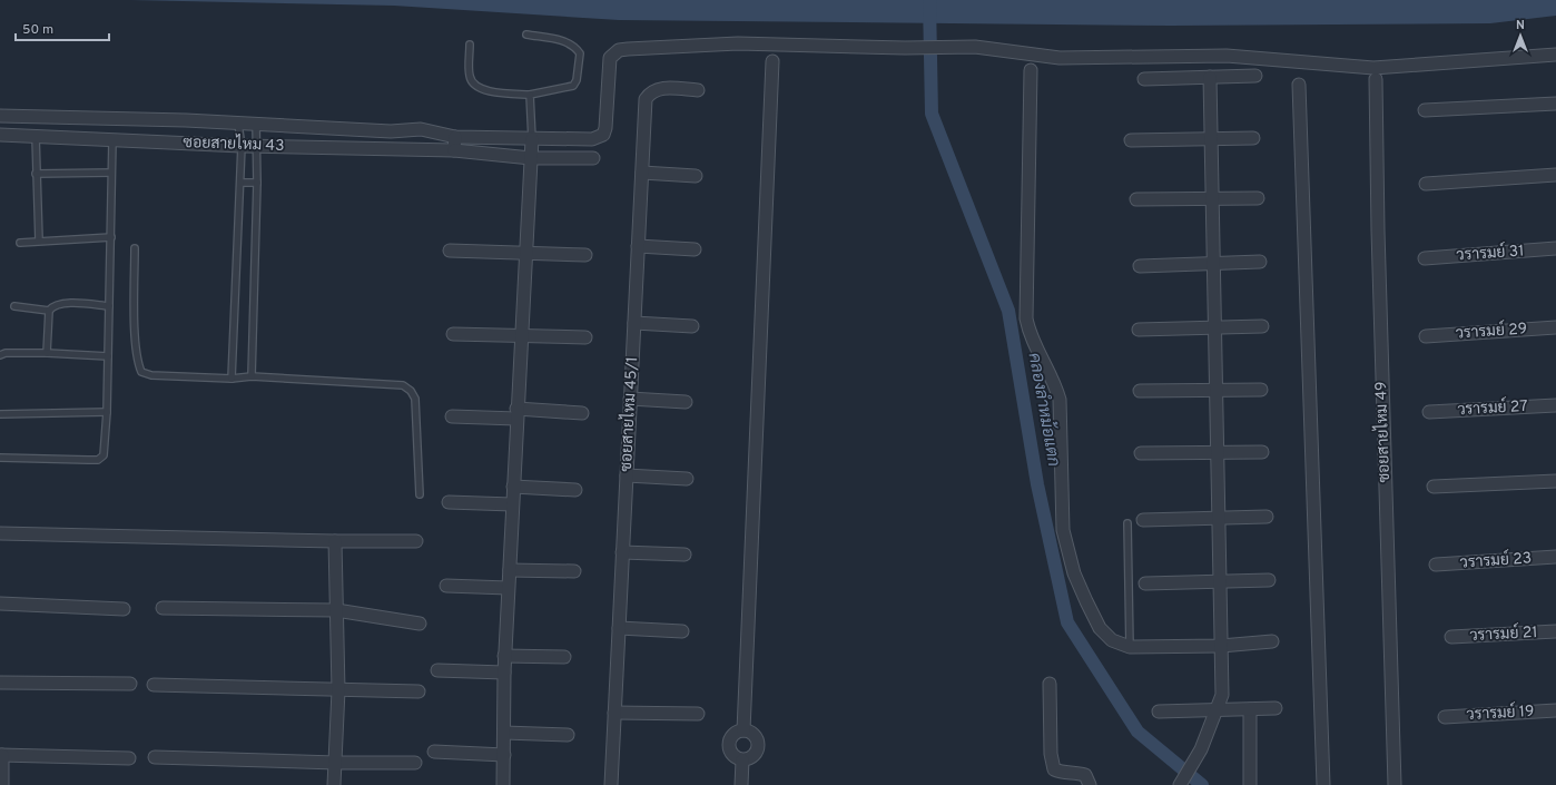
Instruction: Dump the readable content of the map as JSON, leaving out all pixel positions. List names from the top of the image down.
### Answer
{
  "streets": {
    "street": [
      "ซอยสายไหม 43",
      "วรารมย์ 31",
      "วรารมย์ 29",
      "วรารมย์ 27",
      "ซอยสายไหม 45/1",
      "ซอยสายไหม 49",
      "วรารมย์ 23",
      "วรารมย์ 21",
      "วรารมย์ 19"
    ]
  },
  "water": ["คลองลำหม้อแตก"],
  "scale_bar": "50 m",
  "north": "top"
}
